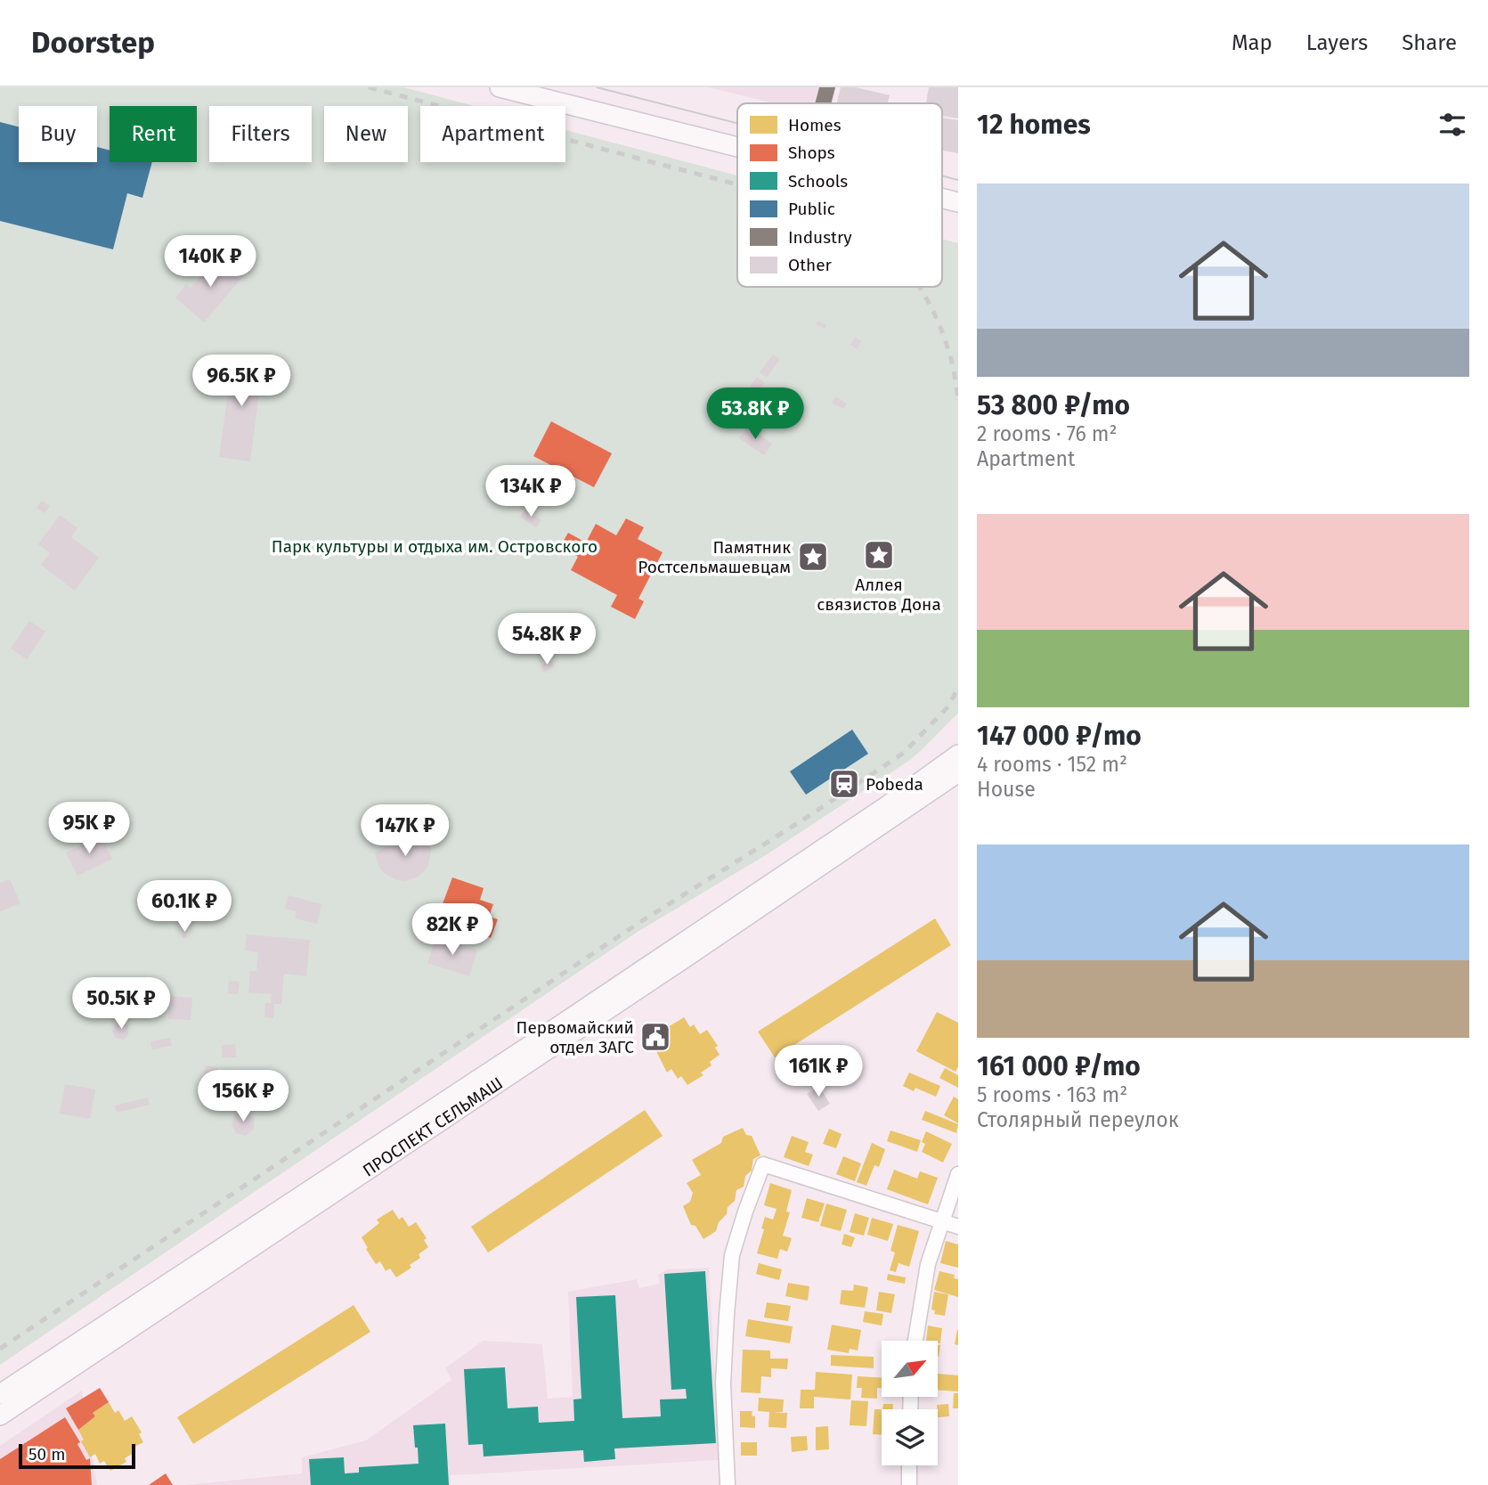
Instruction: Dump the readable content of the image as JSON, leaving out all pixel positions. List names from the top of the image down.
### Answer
{
  "streets": {
    "main road": ["ПРОСПЕКТ СЕЛЬМАШ"]
  },
  "parks": ["Парк культуры и отдыха им. Островского"],
  "places": {
    "place": ["Аллея связистов Дона", "Памятник Ростсельмашевцам"],
    "station": ["Pobeda"],
    "public building": ["Первомайский отдел ЗАГС"]
  },
  "legend": [
    "Homes",
    "Shops",
    "Schools",
    "Public",
    "Industry",
    "Other"
  ],
  "scale_bar": "50 m",
  "north": "top right",
  "page": {
    "header": "Doorstep",
    "nav": ["Map", "Layers", "Share"],
    "heading": "12 homes",
    "chip": [
      "Buy",
      "Rent",
      "Filters",
      "New",
      "Apartment"
    ],
    "list": [
      {
        "name": "53 800 ₽/mo",
        "note": "2 rooms · 76 m² · Apartment"
      },
      {
        "name": "147 000 ₽/mo",
        "note": "4 rooms · 152 m² · House"
      },
      {
        "name": "161 000 ₽/mo",
        "note": "5 rooms · 163 m² · Столярный переулок"
      }
    ],
    "price": [
      "140K ₽",
      "96.5K ₽",
      "53.8K ₽",
      "134K ₽",
      "54.8K ₽",
      "95K ₽",
      "147K ₽",
      "60.1K ₽",
      "82K ₽",
      "50.5K ₽",
      "161K ₽",
      "156K ₽"
    ],
    "scale": "50 m"
  }
}
